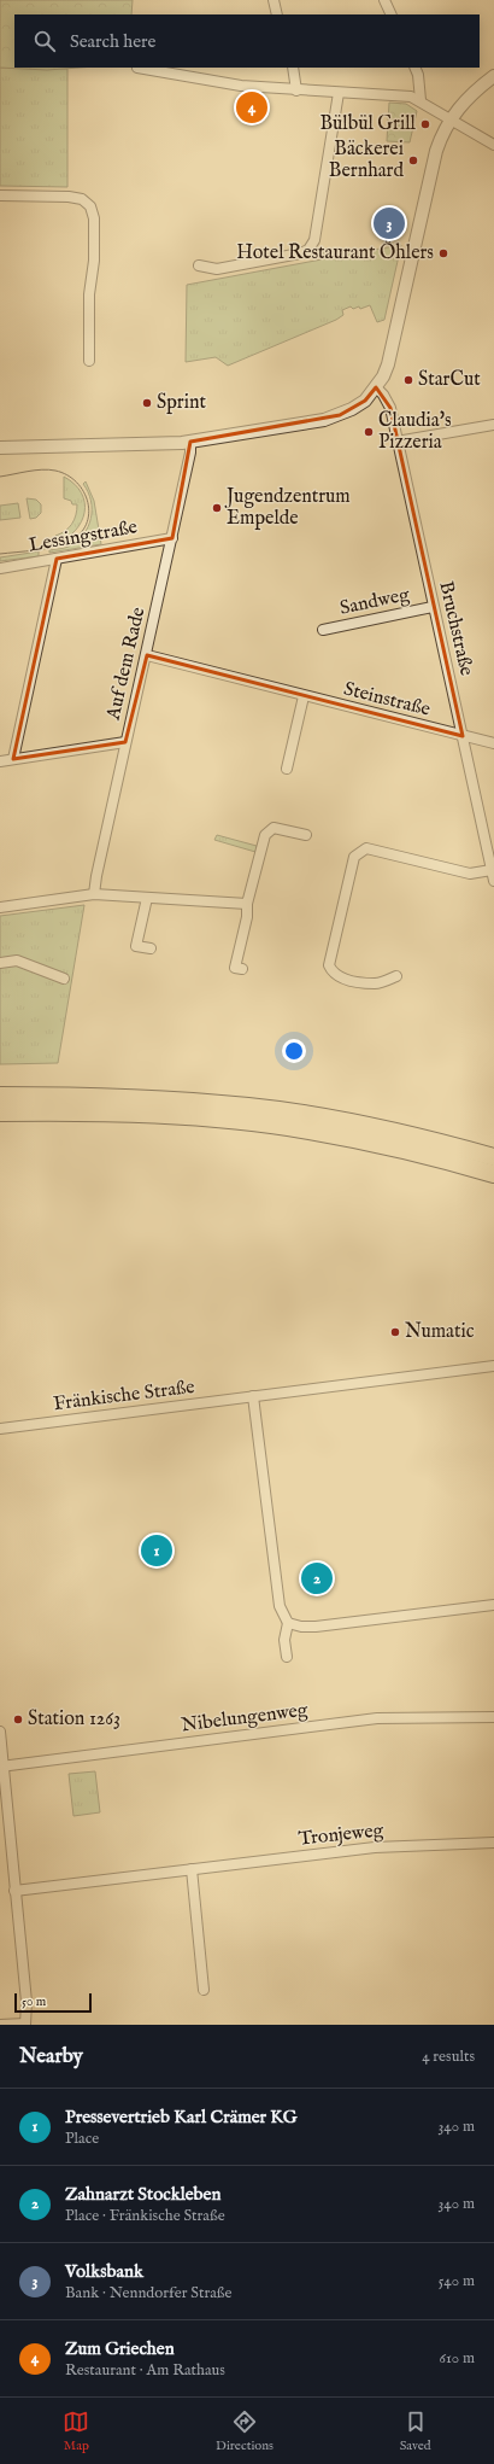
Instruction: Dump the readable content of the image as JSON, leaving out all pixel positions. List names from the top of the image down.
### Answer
{
  "streets": {
    "street": [
      "Lessingstraße",
      "Sandweg",
      "Bruchstraße",
      "Auf dem Rade",
      "Steinstraße",
      "Fränkische Straße",
      "Nibelungenweg",
      "Tronjeweg"
    ]
  },
  "crossings": [
    ["Lessingstraße", "Auf dem Rade"],
    ["Sandweg", "Bruchstraße"],
    ["Bruchstraße", "Steinstraße"],
    ["Auf dem Rade", "Steinstraße"]
  ],
  "places": [
    "Bülbül Grill",
    "Bäckerei Bernhard",
    "Hotel Restaurant Öhlers",
    "StarCut",
    "Sprint",
    "Claudia's Pizzeria",
    "Jugendzentrum Empelde",
    "Numatic",
    "Station 1263"
  ],
  "scale_bar": "50 m",
  "page": {
    "search": "Search here",
    "pins": [
      "4",
      "3",
      "1",
      "2"
    ],
    "scale": "50 m",
    "heading": ["Nearby", "4 results"],
    "list": [
      {
        "mark": "1",
        "name": "Pressevertrieb Karl Crämer KG",
        "note": "Place",
        "value": "340 m"
      },
      {
        "mark": "2",
        "name": "Zahnarzt Stockleben",
        "note": "Place · Fränkische Straße",
        "value": "340 m"
      },
      {
        "mark": "3",
        "name": "Volksbank",
        "note": "Bank · Nenndorfer Straße",
        "value": "540 m"
      },
      {
        "mark": "4",
        "name": "Zum Griechen",
        "note": "Restaurant · Am Rathaus",
        "value": "610 m"
      }
    ],
    "nav": ["Map", "Directions", "Saved"]
  }
}
